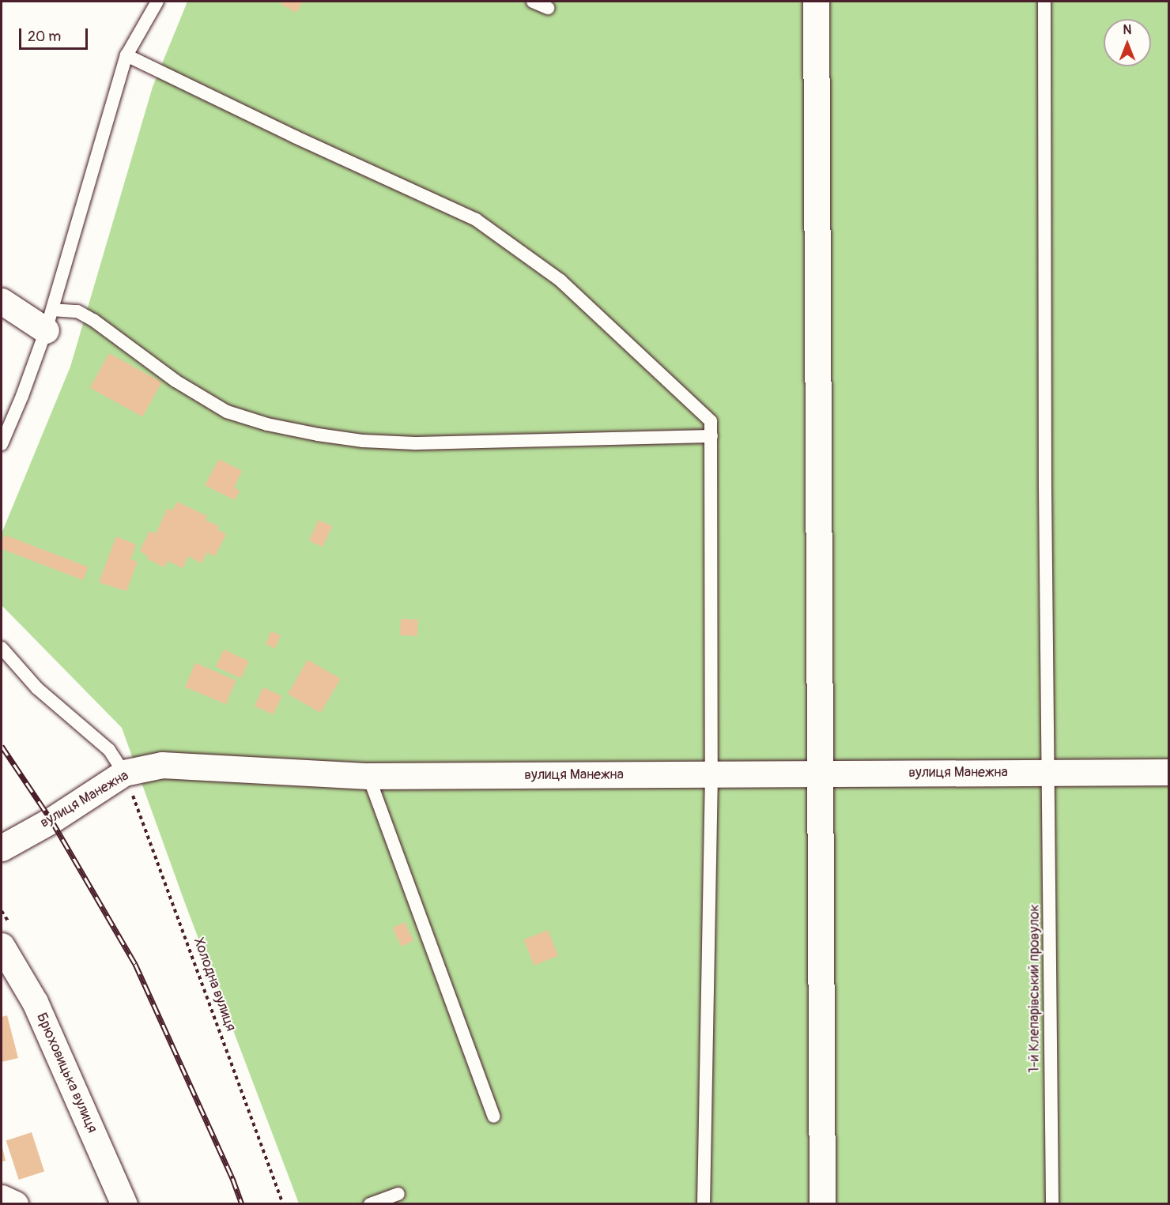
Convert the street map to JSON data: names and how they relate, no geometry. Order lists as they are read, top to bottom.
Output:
{
  "streets": {
    "street": ["вулиця Манежна", "Брюховицька вулиця"],
    "lane": ["1-й Клепарівський провулок"],
    "path": ["Холодна вулиця"]
  },
  "crossings": [
    ["вулиця Манежна", "Холодна вулиця"],
    ["вулиця Манежна", "1-й Клепарівський провулок"]
  ],
  "scale_bar": "20 m",
  "north": "top"
}
